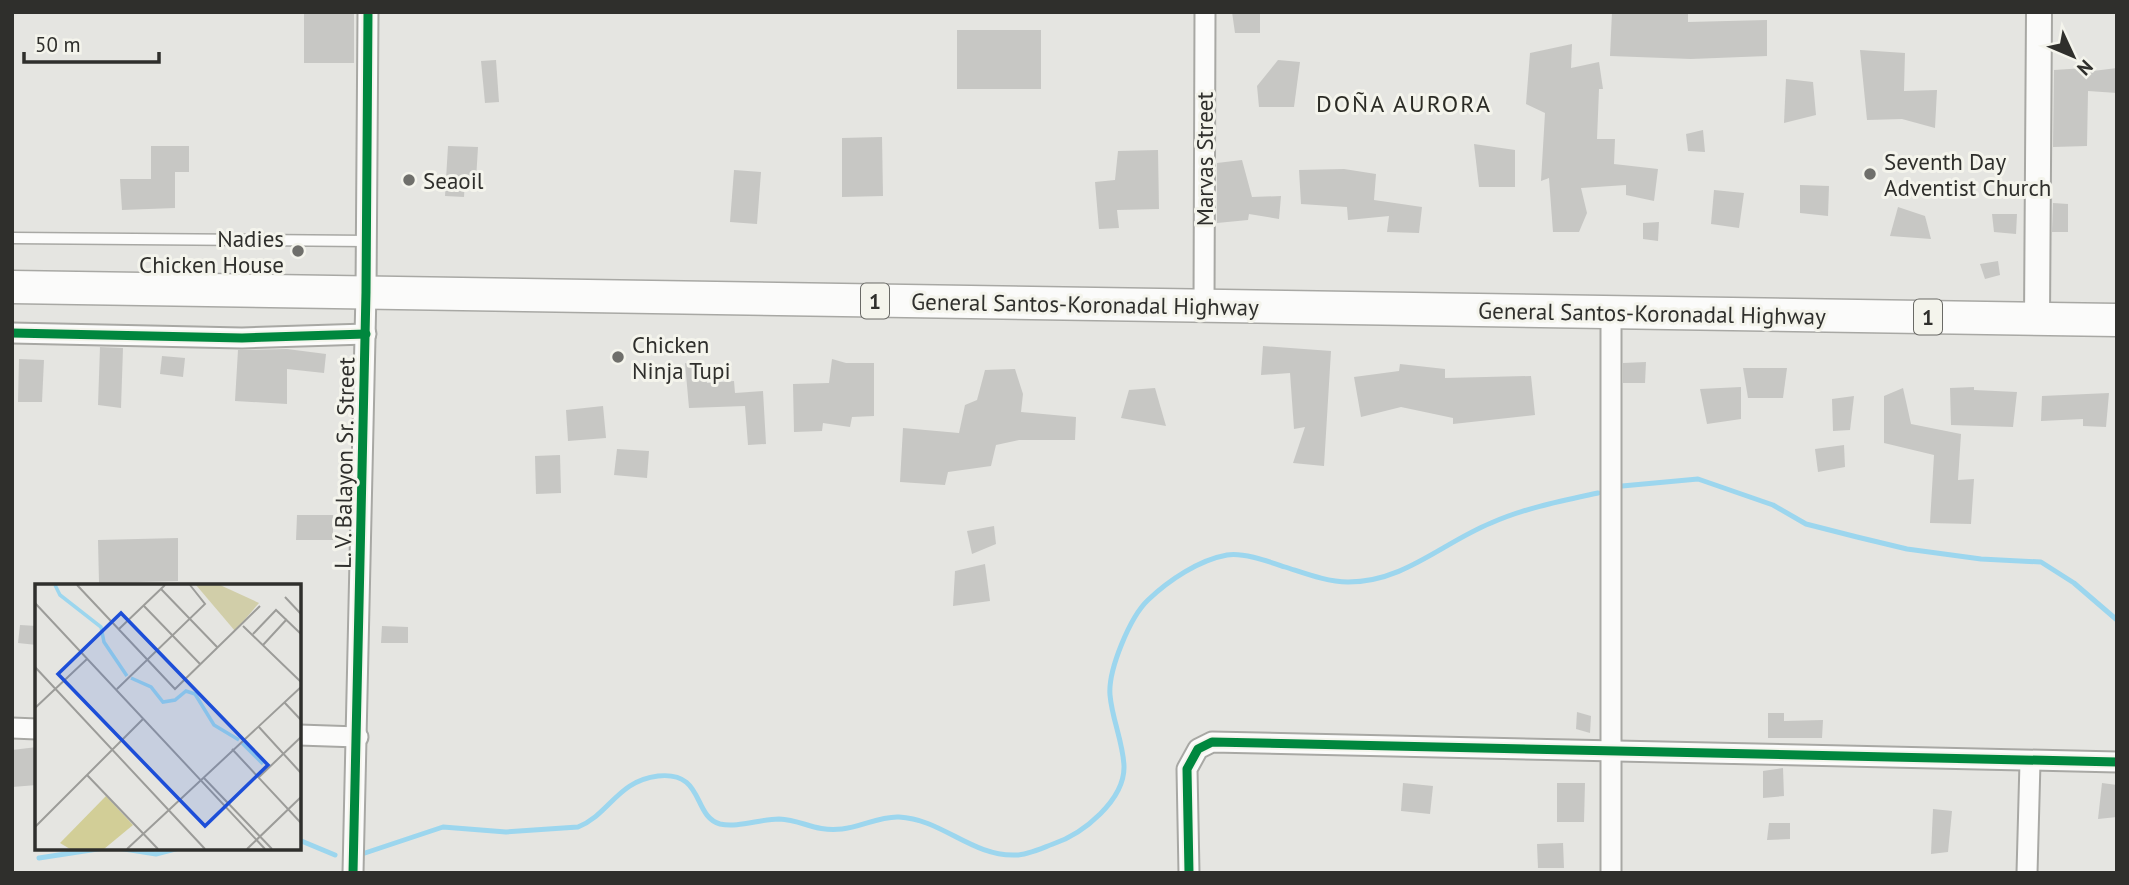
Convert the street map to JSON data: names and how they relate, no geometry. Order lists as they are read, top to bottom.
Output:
{
  "streets": {
    "highway": ["1", "General Santos-Koronadal Highway"],
    "street": ["Marvas Street", "L. V. Balayon Sr. Street"]
  },
  "crossings": [
    ["Marvas Street", "General Santos-Koronadal Highway"],
    ["General Santos-Koronadal Highway", "L. V. Balayon Sr. Street"]
  ],
  "districts": ["DOÑA AURORA"],
  "places": [
    "Seventh Day Adventist Church",
    "Seaoil",
    "Nadies Chicken House",
    "Chicken Ninja Tupi"
  ],
  "scale_bar": "50 m",
  "north": "bottom right"
}
